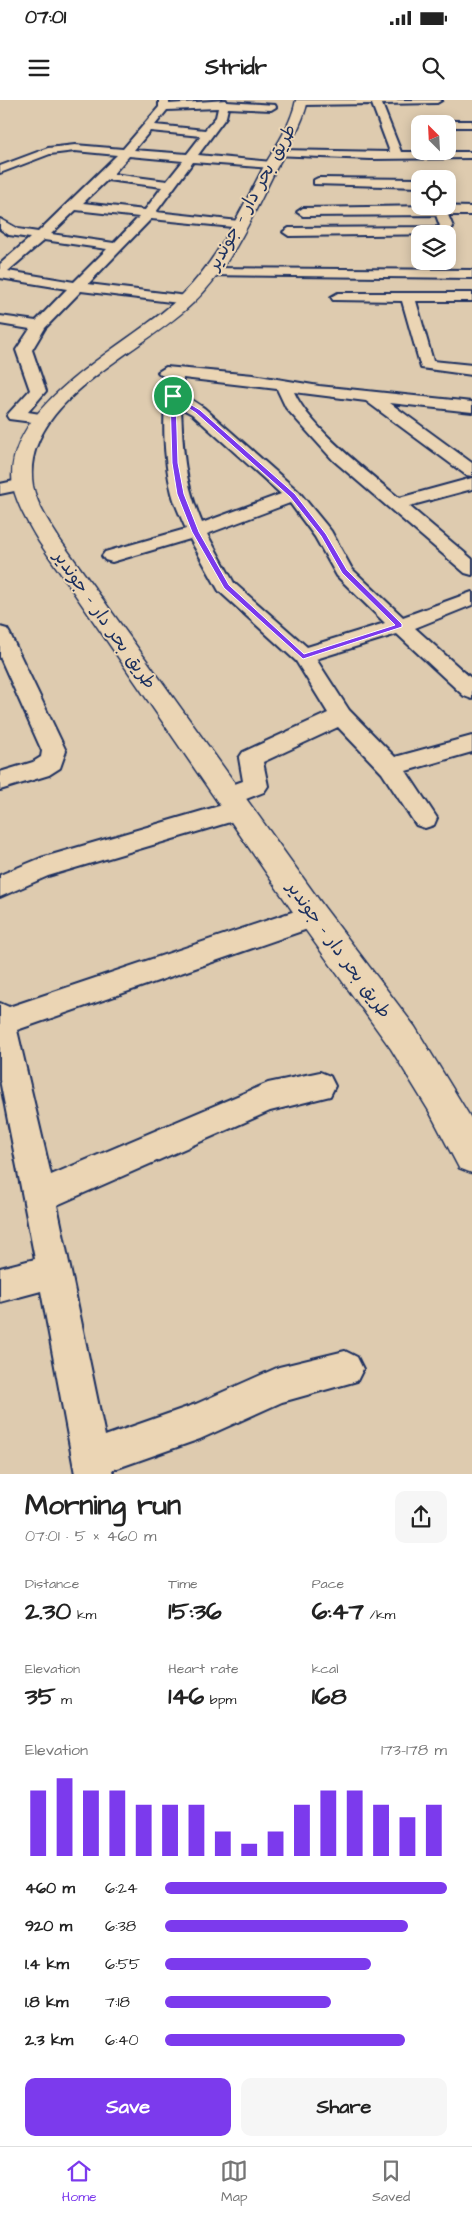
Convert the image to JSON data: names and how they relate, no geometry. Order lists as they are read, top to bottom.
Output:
{
  "streets": {
    "highway": ["طريق بحر دار - جوندير"]
  },
  "north": "top left",
  "page": {
    "status": "07:01",
    "header": "Stridr",
    "heading": ["Morning run", "07:01 · 5 × 460 m"],
    "stats": [
      ["Distance", "2.30 km"],
      ["Time", "15:36"],
      ["Pace", "6:47 /km"],
      ["Elevation", "35 m"],
      ["Heart rate", "146 bpm"],
      ["kcal", "168"]
    ],
    "chart": ["Elevation", "173–178 m"],
    "list": [
      {
        "name": "460 m",
        "note": "6:24"
      },
      {
        "name": "920 m",
        "note": "6:38"
      },
      {
        "name": "1.4 km",
        "note": "6:55"
      },
      {
        "name": "1.8 km",
        "note": "7:18"
      },
      {
        "name": "2.3 km",
        "note": "6:40"
      }
    ],
    "buttons": ["Save", "Share"],
    "tabs": ["Home", "Map", "Saved"]
  }
}
